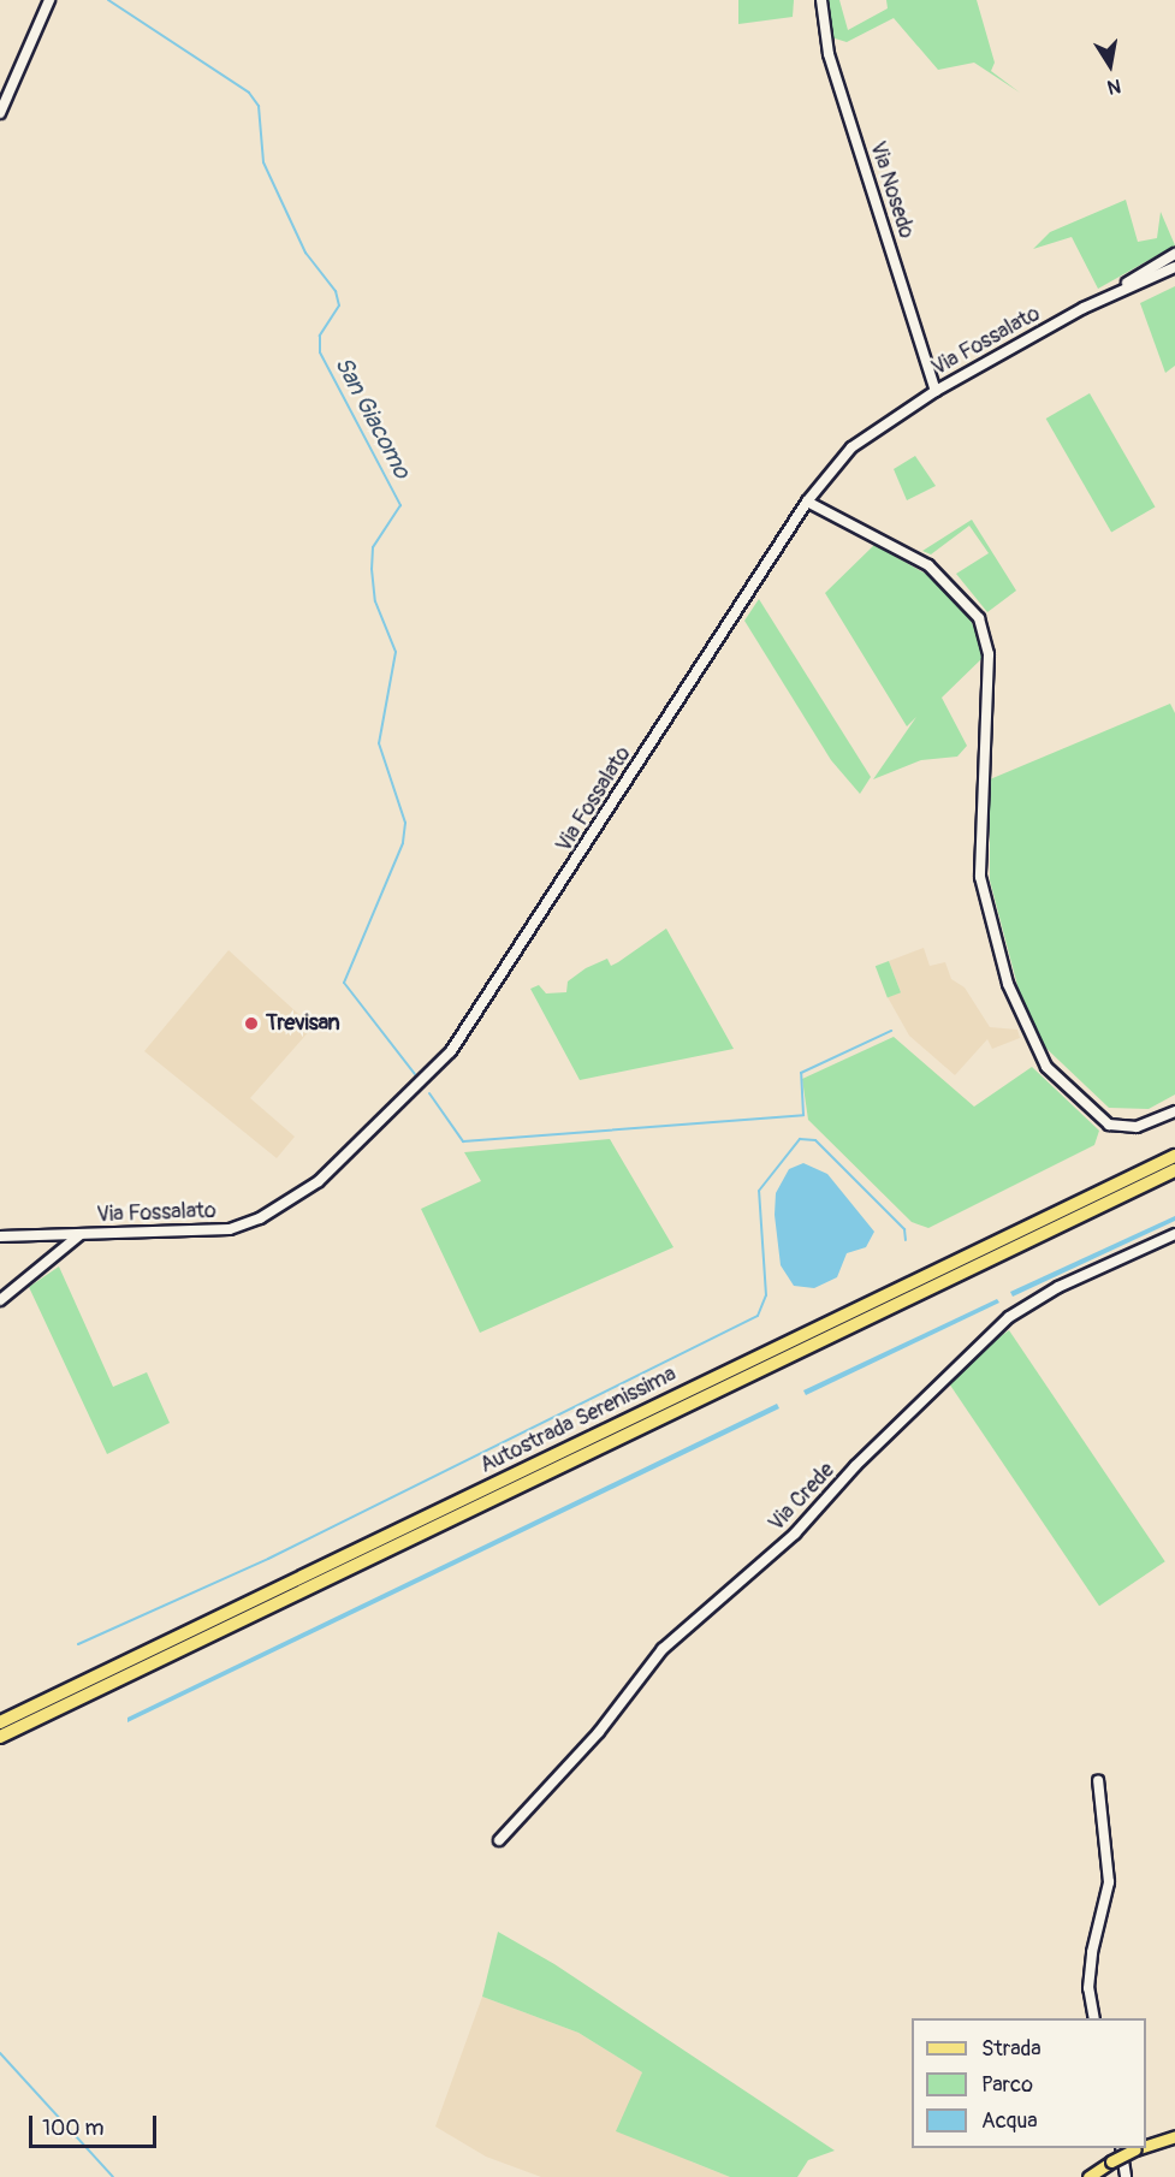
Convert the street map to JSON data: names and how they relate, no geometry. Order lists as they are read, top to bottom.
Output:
{
  "streets": {
    "highway": ["Autostrada Serenissima"],
    "street": ["Via Nosedo", "Via Fossalato", "Via Crede"]
  },
  "crossings": [
    ["Via Nosedo", "Via Fossalato"]
  ],
  "water": ["San Giacomo"],
  "places": ["Trevisan"],
  "legend": ["Strada", "Parco", "Acqua"],
  "scale_bar": "100 m",
  "north": "bottom"
}
